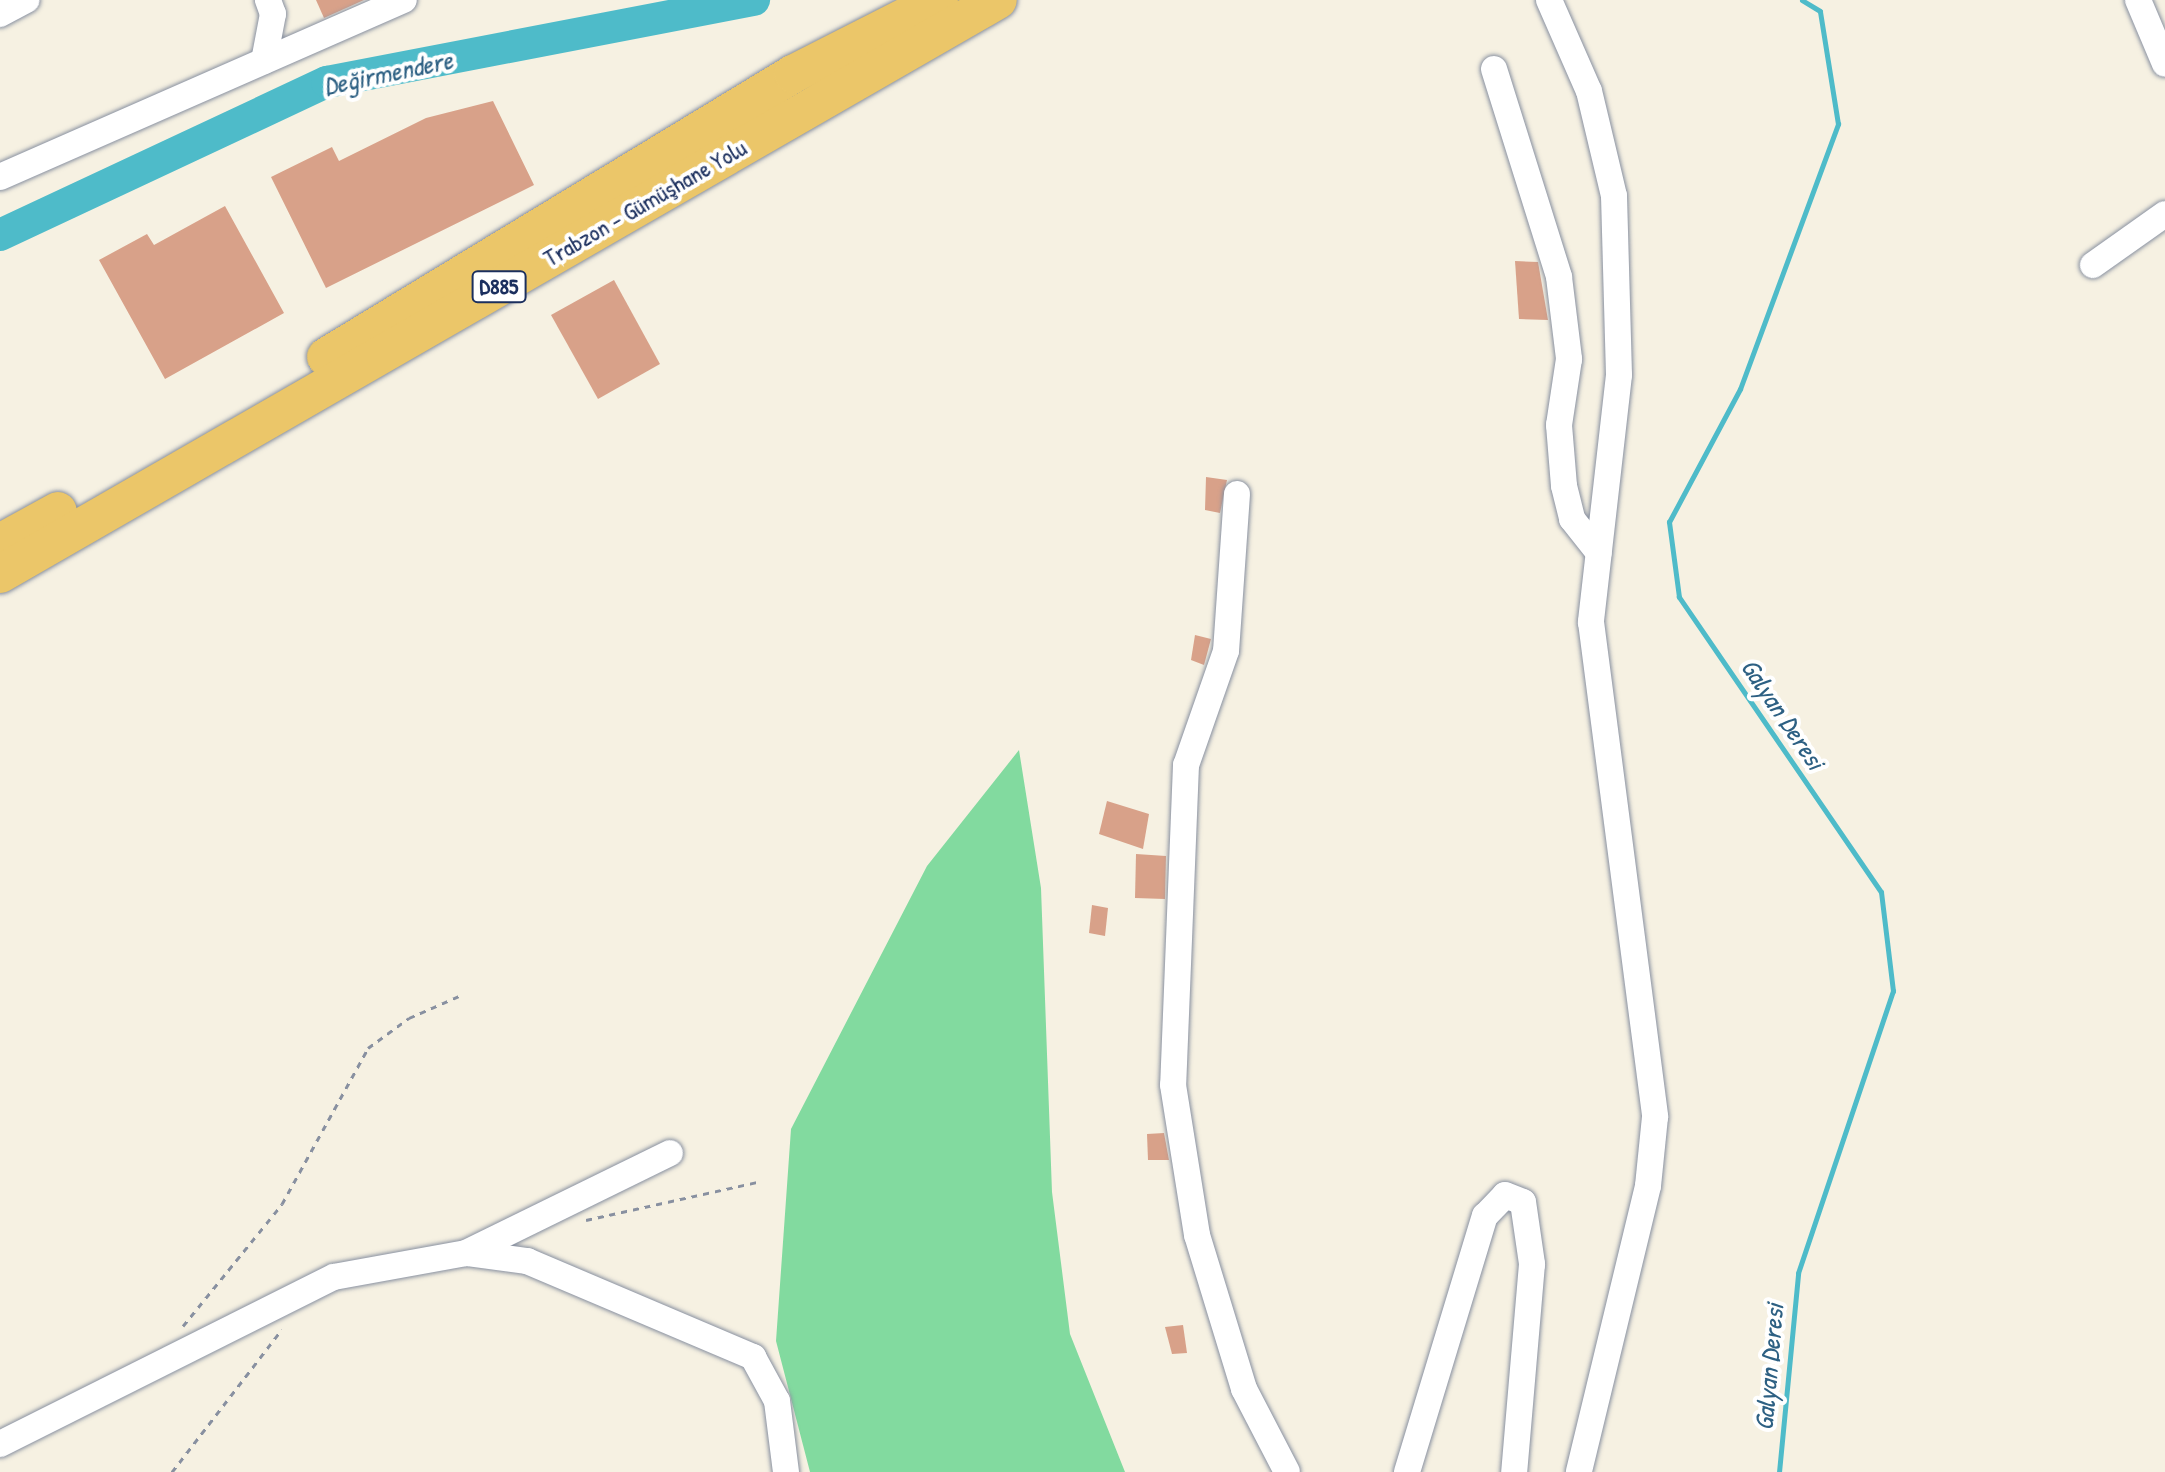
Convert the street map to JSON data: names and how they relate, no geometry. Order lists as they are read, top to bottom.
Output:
{
  "streets": {
    "highway": ["Trabzon - Gümüşhane Yolu", "D885"]
  },
  "water": ["Değirmendere", "Galyan Deresi"]
}
